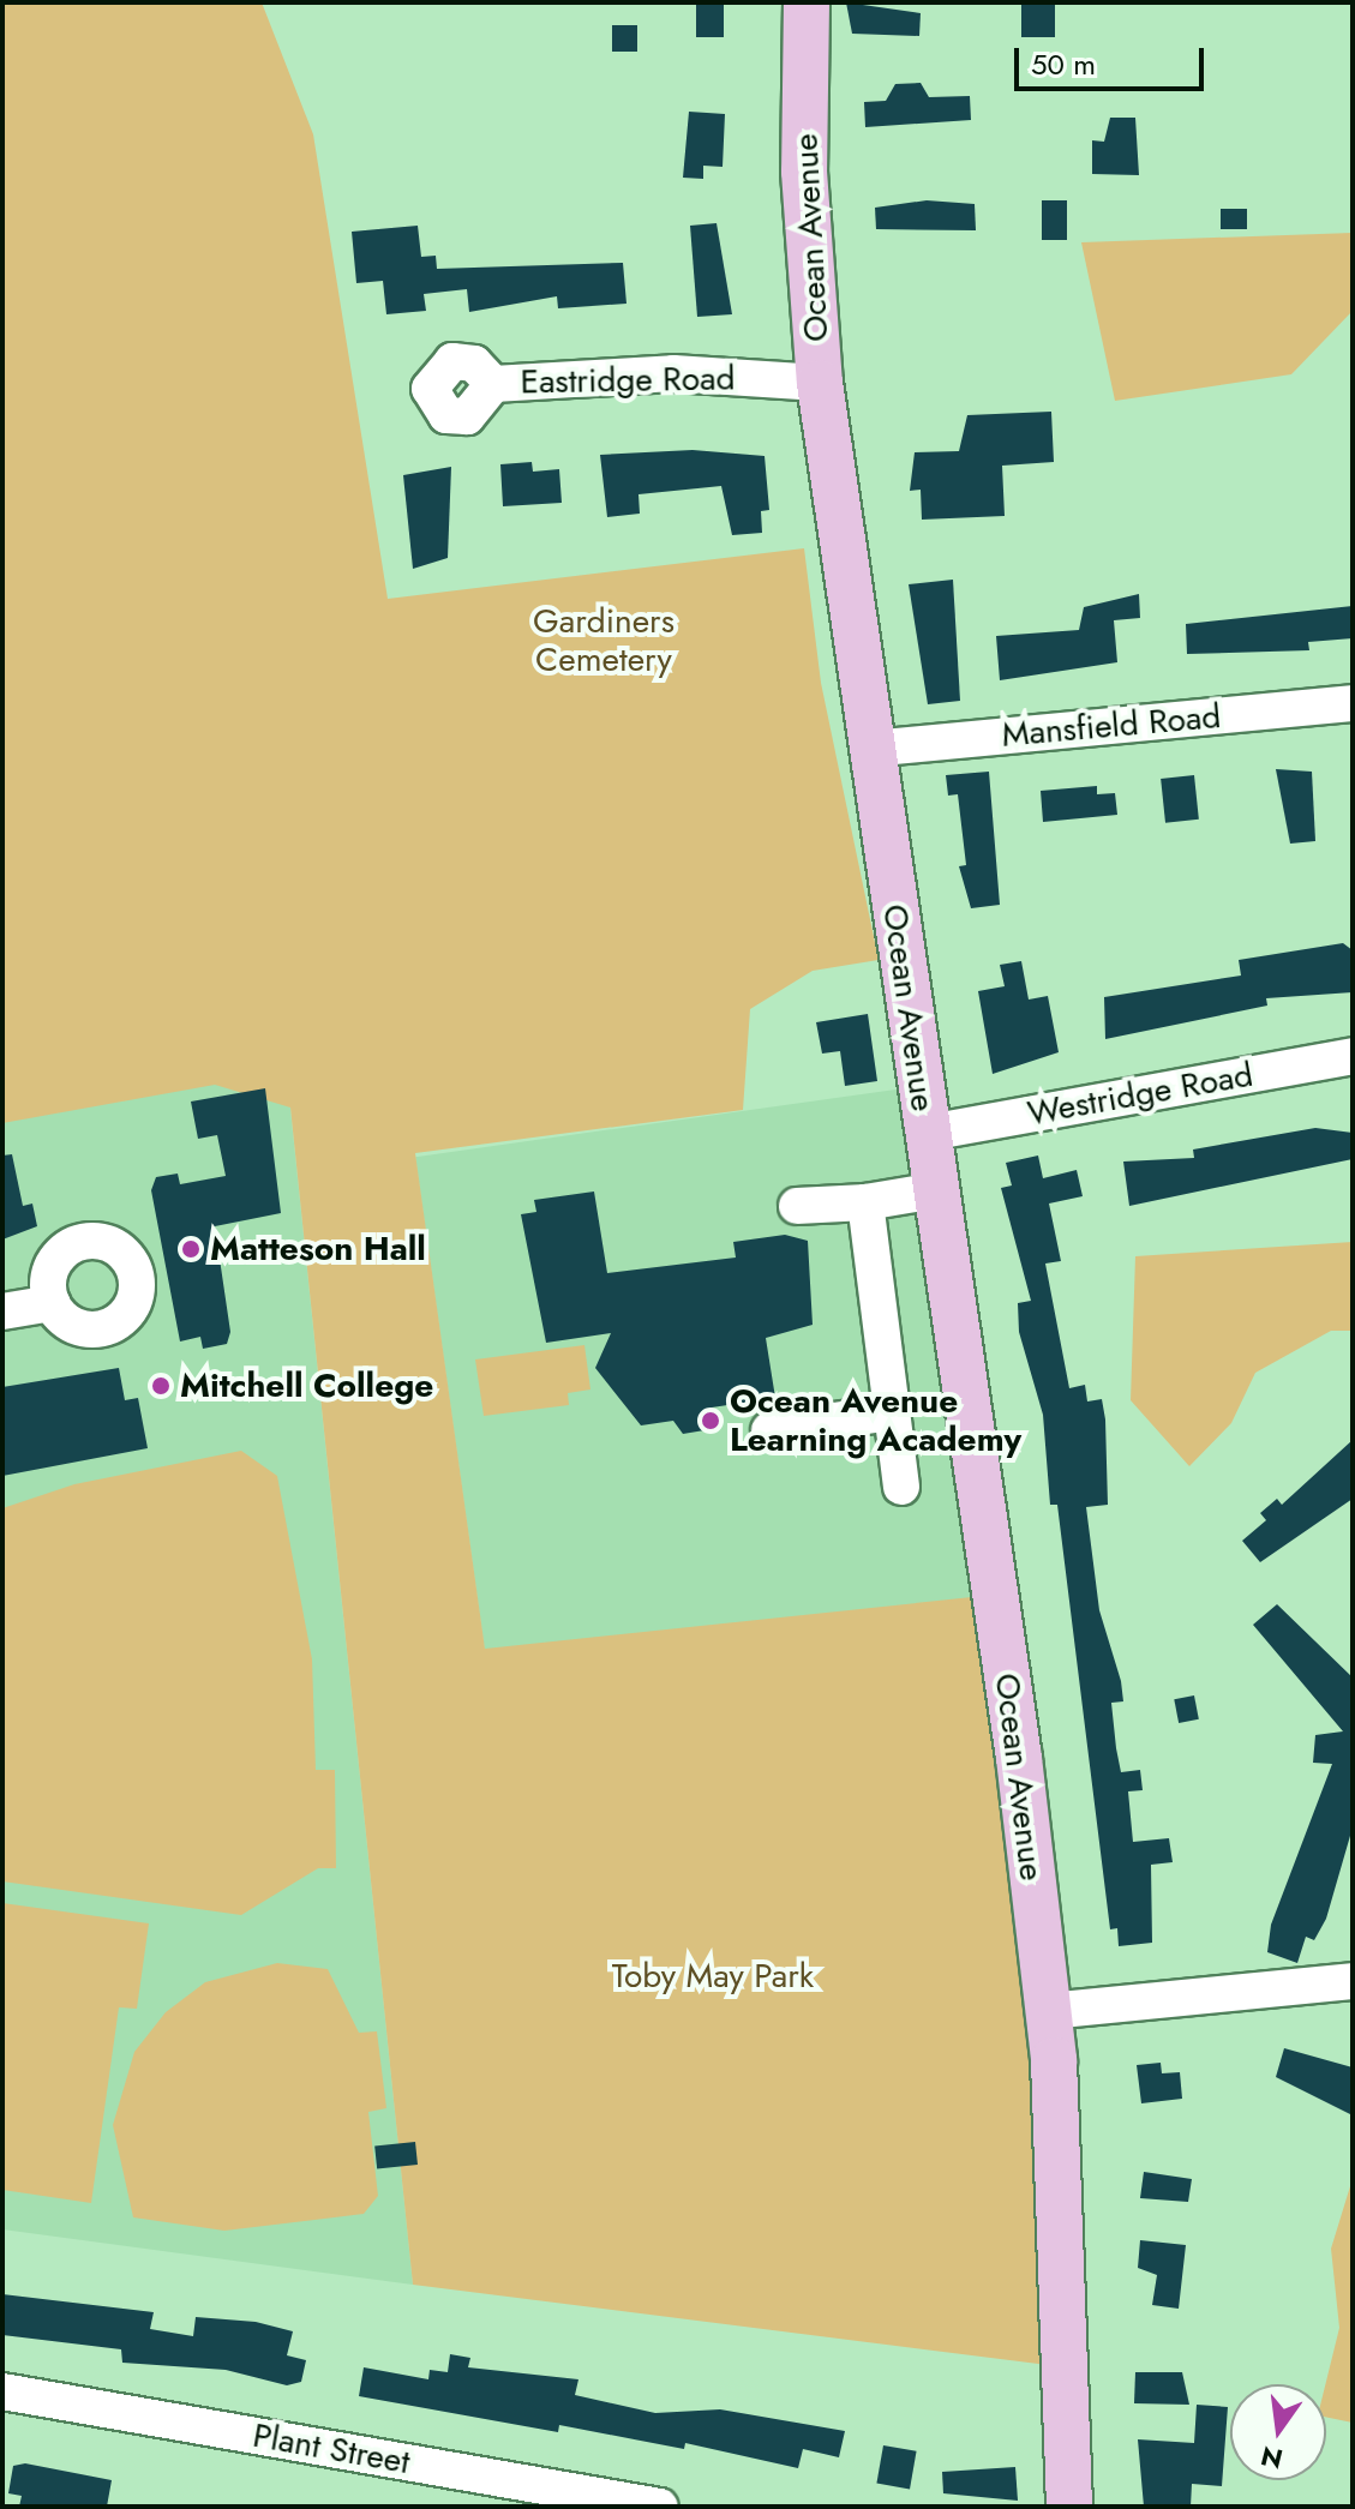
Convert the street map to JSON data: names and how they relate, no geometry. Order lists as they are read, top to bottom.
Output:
{
  "streets": {
    "main road": ["Ocean Avenue"],
    "street": [
      "Eastridge Road",
      "Mansfield Road",
      "Westridge Road",
      "Plant Street"
    ]
  },
  "crossings": [
    ["Ocean Avenue", "Eastridge Road"],
    ["Ocean Avenue", "Mansfield Road"],
    ["Ocean Avenue", "Westridge Road"]
  ],
  "parks": ["Gardiners Cemetery", "Toby May Park"],
  "places": ["Matteson Hall", "Mitchell College", "Ocean Avenue Learning Academy"],
  "scale_bar": "50 m",
  "north": "bottom"
}
